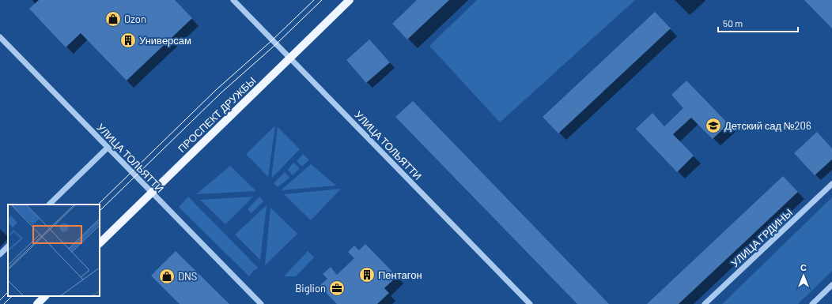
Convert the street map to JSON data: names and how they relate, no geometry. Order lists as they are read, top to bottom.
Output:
{
  "streets": {
    "main road": ["ПРОСПЕКТ ДРУЖБЫ"],
    "street": ["УЛИЦА ТОЛЬЯТТИ", "УЛИЦА ГРДИНЫ"]
  },
  "crossings": [
    ["ПРОСПЕКТ ДРУЖБЫ", "УЛИЦА ТОЛЬЯТТИ"]
  ],
  "places": {
    "shop": ["Ozon", "DNS"],
    "building": ["Универсам", "Пентагон"],
    "school or university": ["Детский сад №206"],
    "office": ["Biglion"]
  },
  "scale_bar": "50 m",
  "north": "top"
}
